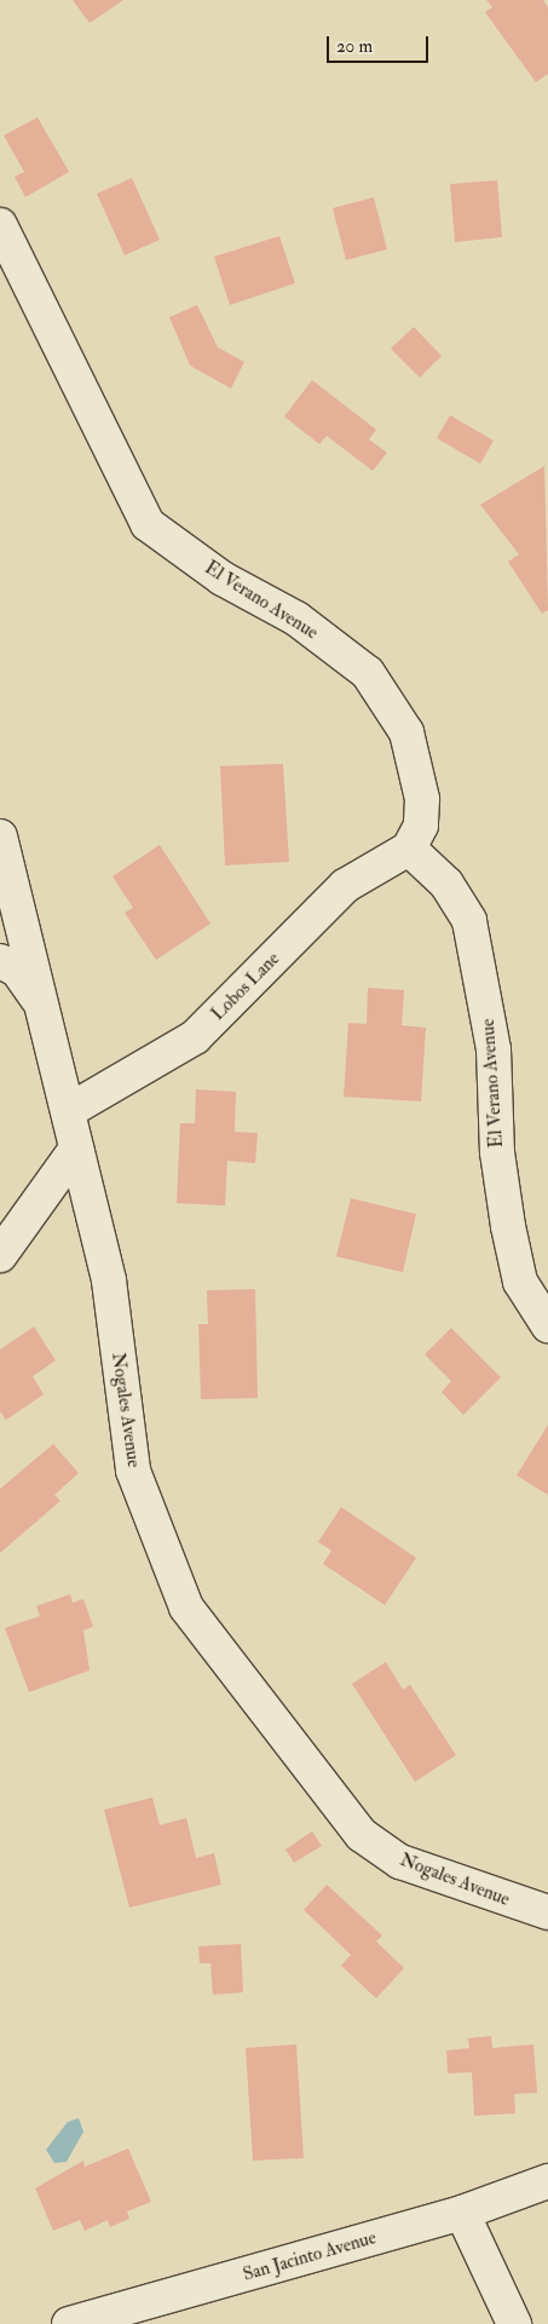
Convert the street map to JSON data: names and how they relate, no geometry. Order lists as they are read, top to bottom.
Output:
{
  "streets": {
    "street": [
      "El Verano Avenue",
      "Lobos Lane",
      "Nogales Avenue",
      "San Jacinto Avenue"
    ]
  },
  "crossings": [
    ["El Verano Avenue", "Lobos Lane"],
    ["Lobos Lane", "Nogales Avenue"]
  ],
  "scale_bar": "20 m"
}
